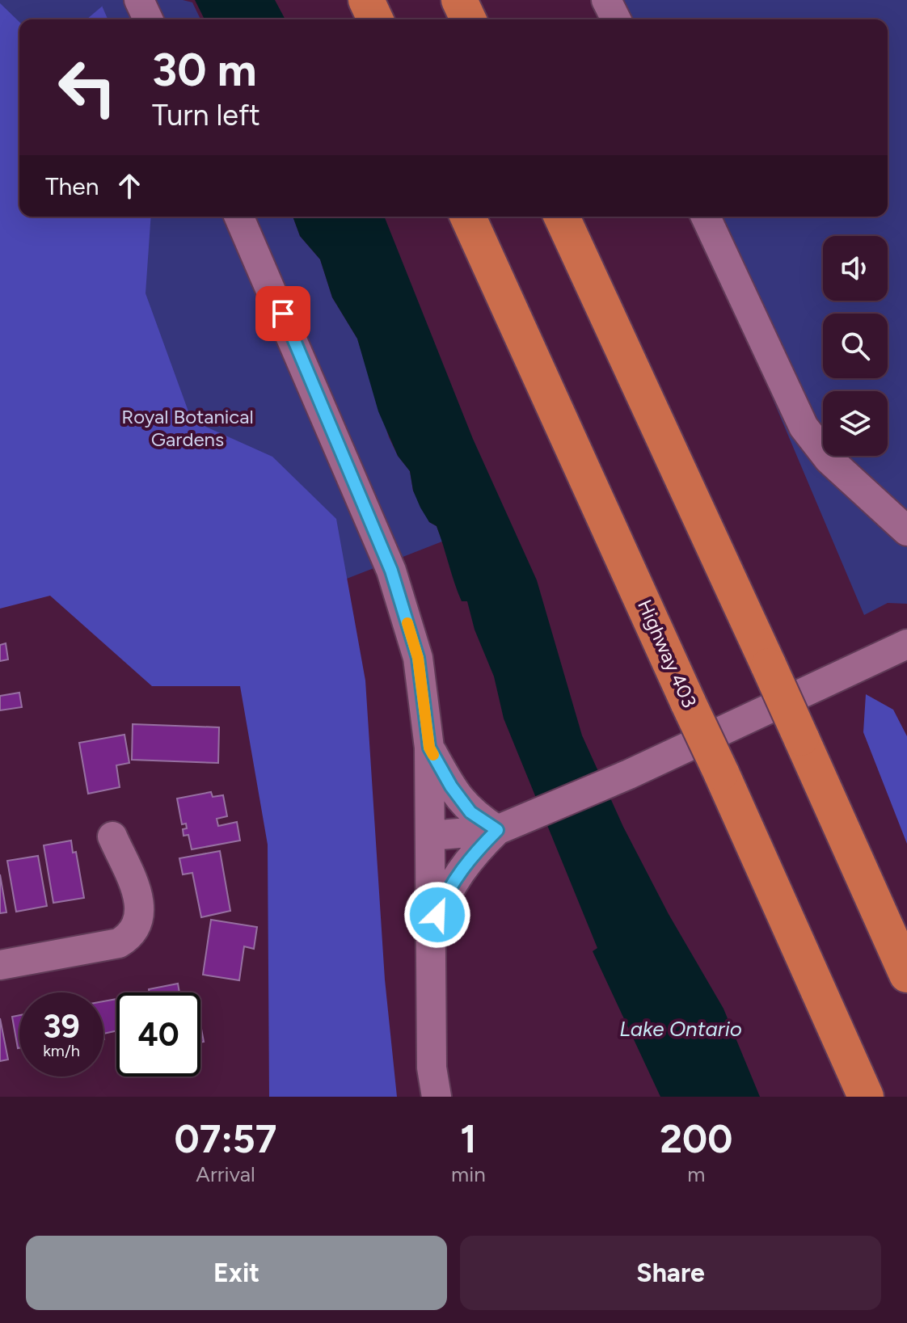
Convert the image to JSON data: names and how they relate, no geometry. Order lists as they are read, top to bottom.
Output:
{
  "streets": {
    "highway": ["Highway 403"]
  },
  "water": ["Lake Ontario"],
  "parks": ["Royal Botanical Gardens"],
  "page": {
    "turn": ["30 m", "Turn left"],
    "then": "Then",
    "speed": "39 km/h",
    "limit": "40",
    "eta": [
      "07:57",
      "Arrival",
      "1",
      "min",
      "200",
      "m"
    ],
    "buttons": ["Exit", "Share"]
  }
}
